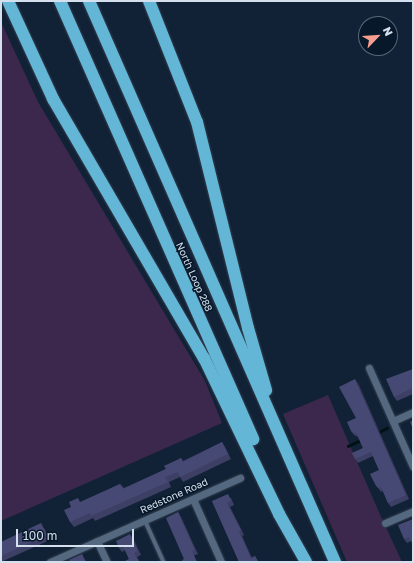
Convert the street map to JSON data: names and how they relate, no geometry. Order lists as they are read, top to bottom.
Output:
{
  "streets": {
    "highway": ["North Loop 288"],
    "street": ["Redstone Road"]
  },
  "scale_bar": "100 m",
  "north": "top right"
}
